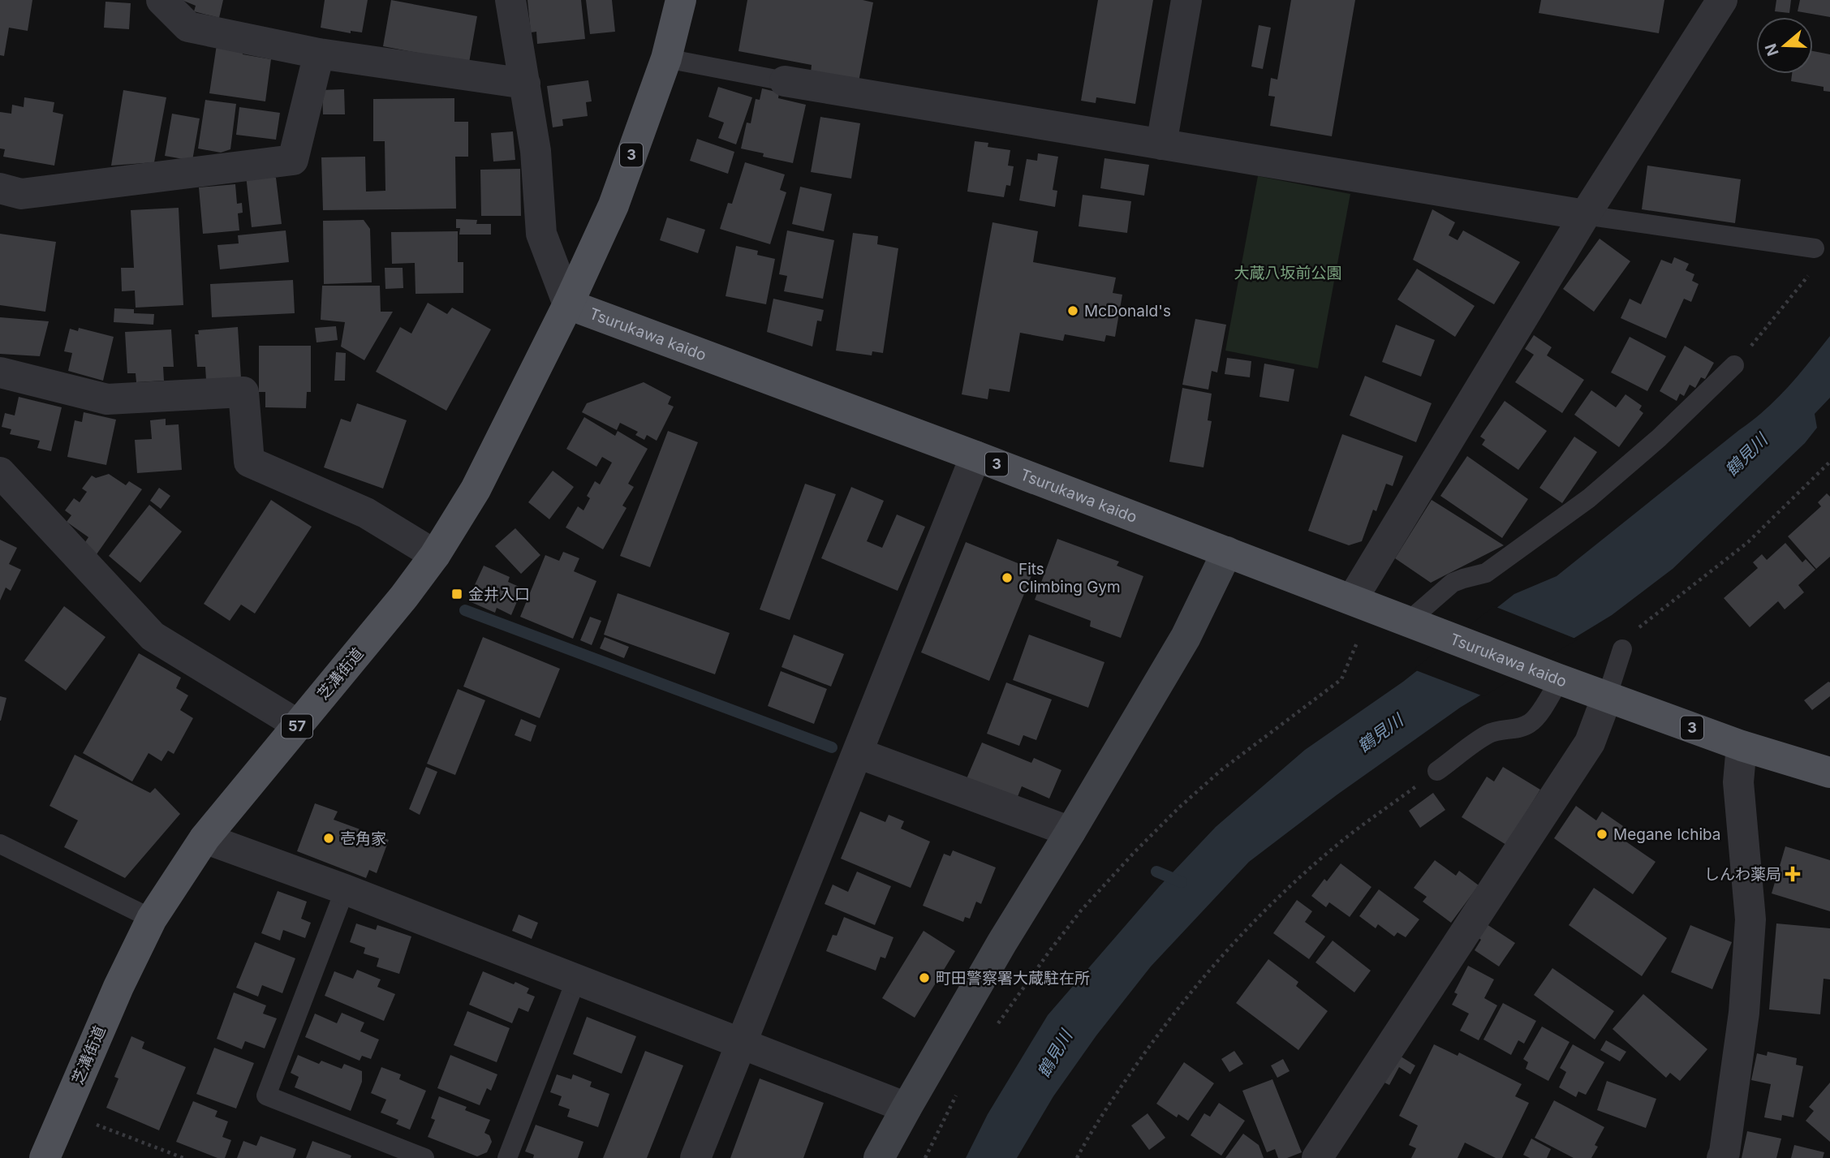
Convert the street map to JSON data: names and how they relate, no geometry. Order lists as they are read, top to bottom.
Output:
{
  "streets": {
    "main road": [
      "3",
      "Tsurukawa kaido",
      "芝溝街道",
      "57"
    ]
  },
  "crossings": [
    ["Tsurukawa kaido", "芝溝街道"]
  ],
  "water": ["鶴見川"],
  "parks": ["大蔵八坂前公園"],
  "places": {
    "other": [
      "McDonald's",
      "Fits Climbing Gym",
      "Megane Ichiba",
      "壱角家",
      "町田警察署大蔵駐在所"
    ],
    "transit": ["金井入口"],
    "health": ["しんわ薬局"]
  },
  "north": "left"
}
